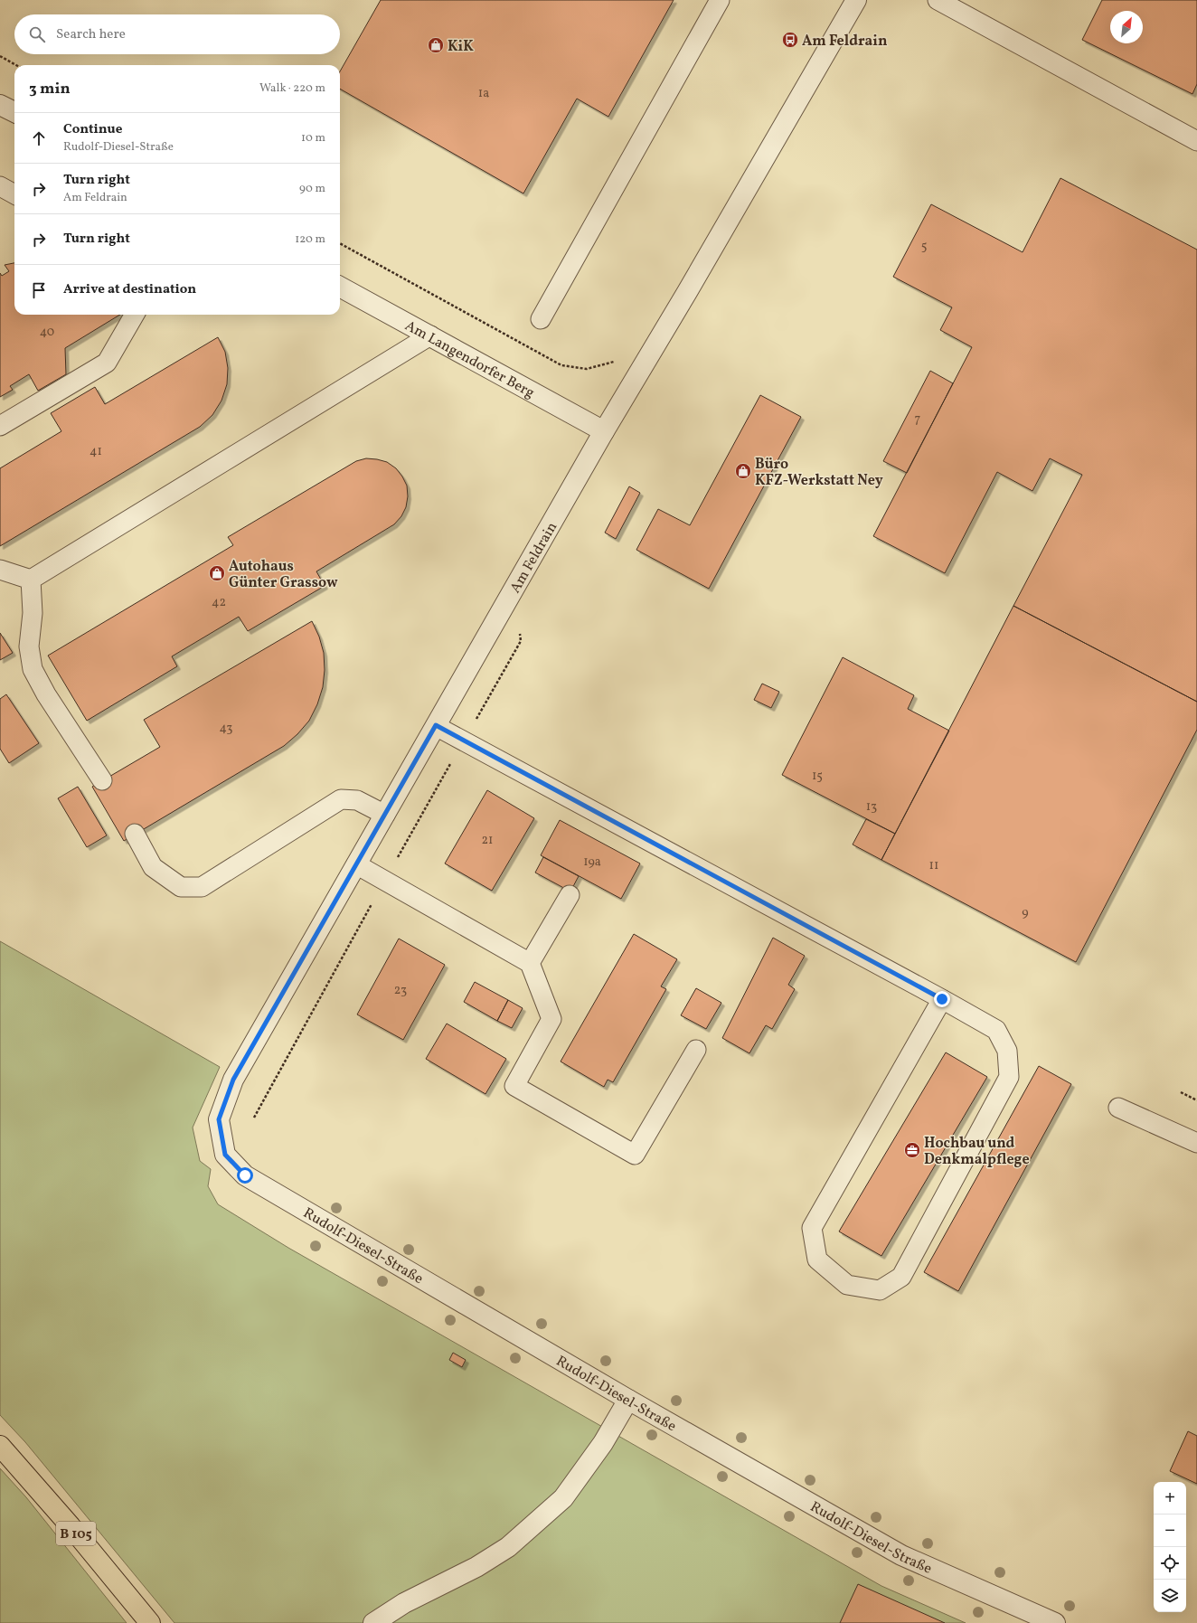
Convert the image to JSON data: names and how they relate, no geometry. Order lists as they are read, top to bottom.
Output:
{
  "streets": {
    "highway": ["B 105"],
    "street": ["Am Langendorfer Berg", "Am Feldrain", "Rudolf-Diesel-Straße"]
  },
  "crossings": [
    ["Am Langendorfer Berg", "Am Feldrain"],
    ["Am Feldrain", "Rudolf-Diesel-Straße"]
  ],
  "places": {
    "bus stop": ["Am Feldrain"],
    "shop": ["KiK", "Büro KFZ-Werkstatt Ney", "Autohaus Günter Grassow"],
    "office": ["Hochbau und Denkmalpflege"]
  },
  "house_numbers": [
    "1a",
    "5",
    "40",
    "7",
    "41",
    "42",
    "43",
    "15",
    "13",
    "21",
    "19a",
    "11",
    "9",
    "23"
  ],
  "north": "top right",
  "page": {
    "search": "Search here",
    "heading": ["3 min", "Walk · 220 m"],
    "list": [
      ["Continue", "Rudolf-Diesel-Straße", "10 m"],
      ["Turn right", "Am Feldrain", "90 m"],
      ["Turn right", "120 m"],
      "Arrive at destination"
    ],
    "map_buttons": ["+", "−"]
  }
}
